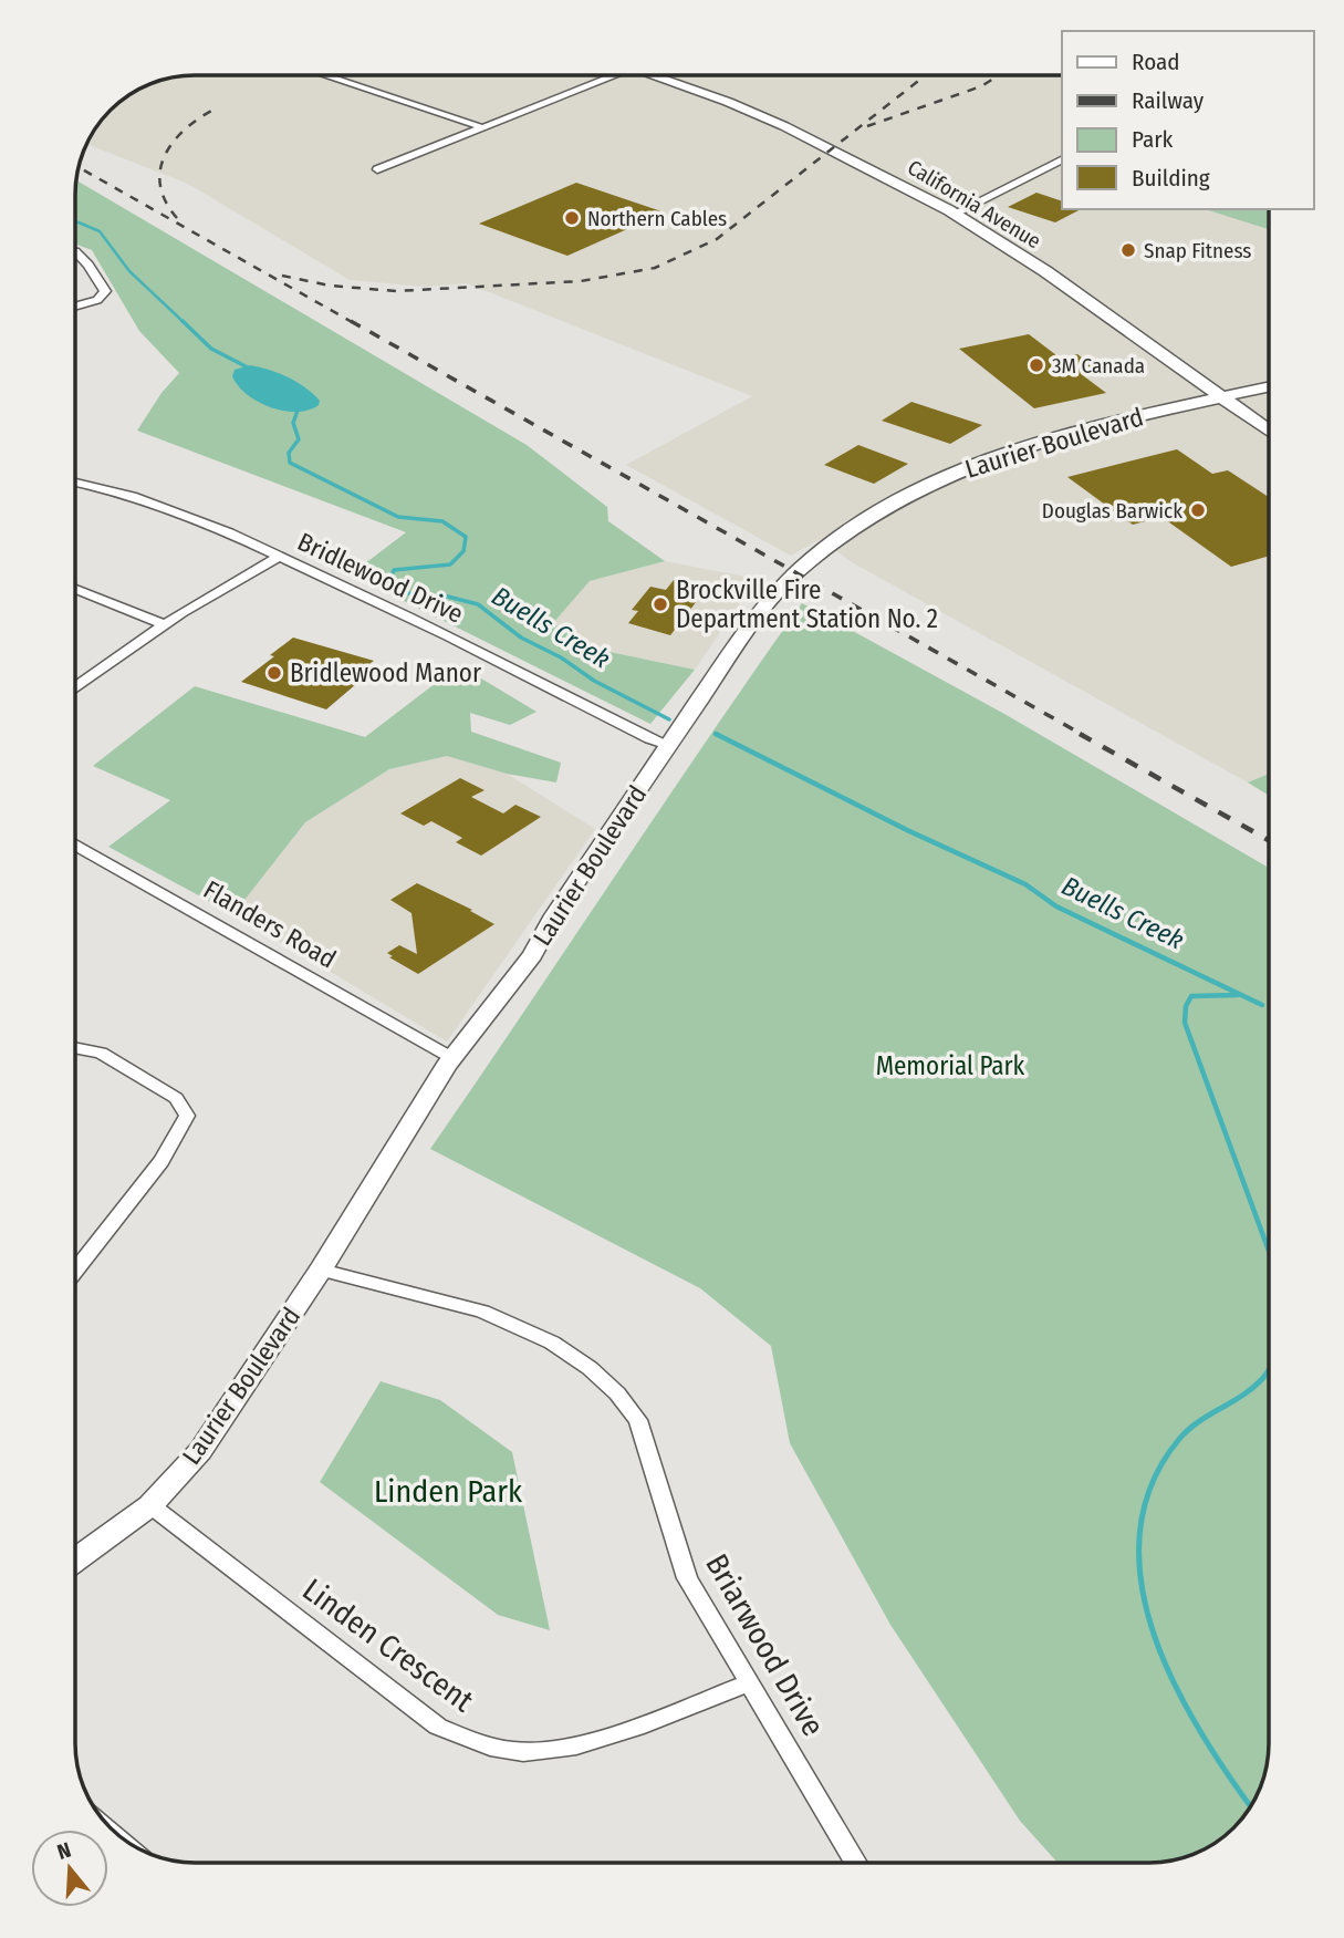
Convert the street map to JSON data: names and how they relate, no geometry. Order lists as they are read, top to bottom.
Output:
{
  "streets": {
    "street": [
      "California Avenue",
      "Laurier Boulevard",
      "Bridlewood Drive",
      "Flanders Road",
      "Linden Crescent",
      "Briarwood Drive"
    ]
  },
  "crossings": [
    ["California Avenue", "Laurier Boulevard"],
    ["Laurier Boulevard", "Bridlewood Drive"],
    ["Laurier Boulevard", "Flanders Road"],
    ["Laurier Boulevard", "Linden Crescent"],
    ["Laurier Boulevard", "Briarwood Drive"],
    ["Linden Crescent", "Briarwood Drive"]
  ],
  "water": ["Buells Creek"],
  "parks": ["Memorial Park", "Linden Park"],
  "places": [
    "Northern Cables",
    "Snap Fitness",
    "3M Canada",
    "Douglas Barwick",
    "Brockville Fire Department Station No. 2",
    "Bridlewood Manor"
  ],
  "legend": [
    "Road",
    "Railway",
    "Park",
    "Building"
  ],
  "north": "top"
}
